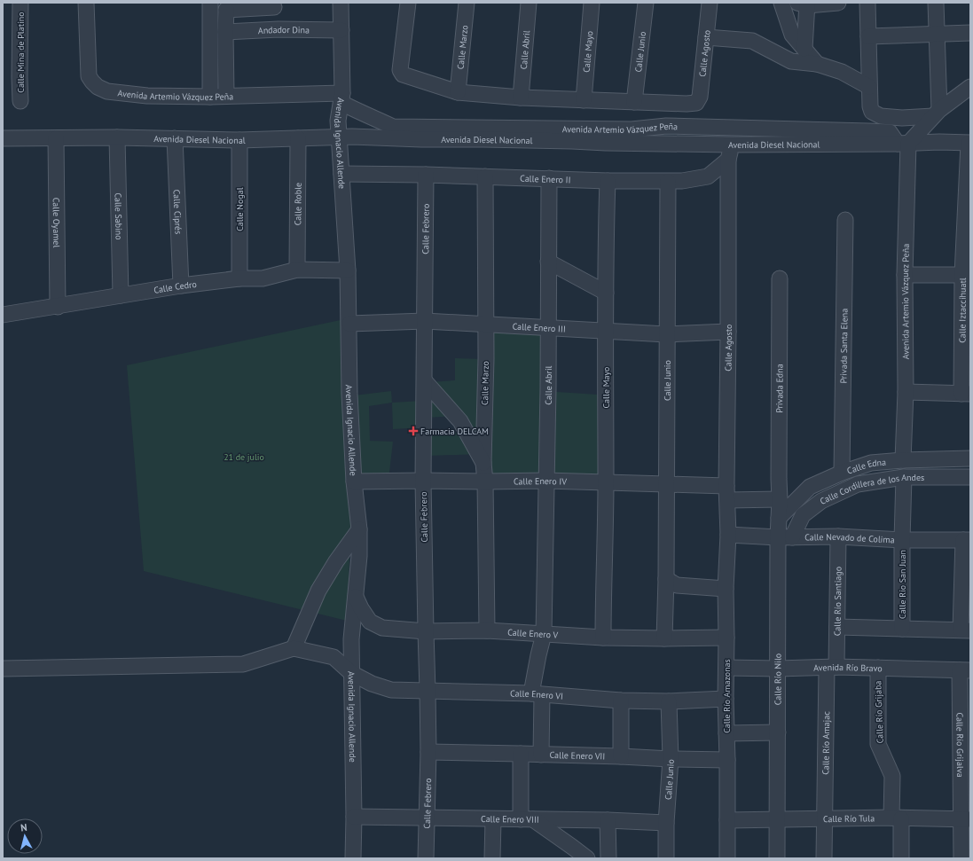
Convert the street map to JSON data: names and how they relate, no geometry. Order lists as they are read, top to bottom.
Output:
{
  "streets": {
    "street": [
      "Andador Dina",
      "Calle Marzo",
      "Calle Abril",
      "Calle Mayo",
      "Calle Mina de Platino",
      "Calle Junio",
      "Calle Agosto",
      "Avenida Artemio Vázquez Peña",
      "Avenida Diesel Nacional",
      "Avenida Ignacio Allende",
      "Calle Enero II",
      "Calle Roble",
      "Calle Nogal",
      "Calle Ciprés",
      "Calle Sabino",
      "Calle Oyamel",
      "Calle Febrero",
      "Calle Cedro",
      "Calle Iztaccíhuatl",
      "Calle Enero III",
      "Privada Santa Elena",
      "Privada Edna",
      "Calle Edna",
      "Calle Enero IV",
      "Calle Cordillera de los Andes",
      "Calle Nevado de Colima",
      "Calle Río San Juan",
      "Calle Río Santiago",
      "Calle Enero V",
      "Avenida Río Bravo",
      "Calle Río Nilo",
      "Calle Enero VI",
      "Calle Río Amazonas",
      "Calle Río Grijaba",
      "Calle Río Amajac",
      "Calle Río Grijalva",
      "Calle Enero VII",
      "Calle Río Tula",
      "Calle Enero VIII"
    ]
  },
  "crossings": [
    ["Andador Dina", "Avenida Ignacio Allende"],
    ["Calle Marzo", "Calle Enero II"],
    ["Calle Marzo", "Calle Enero III"],
    ["Calle Marzo", "Calle Enero IV"],
    ["Calle Marzo", "Calle Enero V"],
    ["Calle Abril", "Calle Enero II"],
    ["Calle Abril", "Calle Enero III"],
    ["Calle Abril", "Calle Enero IV"],
    ["Calle Abril", "Calle Enero V"],
    ["Calle Abril", "Calle Enero VI"],
    ["Calle Abril", "Calle Enero VII"],
    ["Calle Mayo", "Calle Enero II"],
    ["Calle Mayo", "Calle Enero III"],
    ["Calle Mayo", "Calle Enero IV"],
    ["Calle Mayo", "Calle Enero V"],
    ["Calle Junio", "Calle Agosto"],
    ["Calle Junio", "Calle Enero II"],
    ["Calle Junio", "Calle Enero III"],
    ["Calle Junio", "Calle Enero IV"],
    ["Calle Junio", "Calle Enero V"],
    ["Calle Junio", "Calle Enero VI"],
    ["Calle Junio", "Calle Enero VII"],
    ["Calle Junio", "Calle Enero VIII"],
    ["Calle Agosto", "Calle Enero II"],
    ["Calle Agosto", "Calle Enero III"],
    ["Calle Agosto", "Calle Enero IV"],
    ["Calle Agosto", "Calle Nevado de Colima"],
    ["Calle Agosto", "Calle Río Amazonas"],
    ["Avenida Artemio Vázquez Peña", "Avenida Diesel Nacional"],
    ["Avenida Artemio Vázquez Peña", "Avenida Ignacio Allende"],
    ["Avenida Artemio Vázquez Peña", "Calle Edna"],
    ["Avenida Diesel Nacional", "Avenida Ignacio Allende"],
    ["Avenida Diesel Nacional", "Calle Roble"],
    ["Avenida Diesel Nacional", "Calle Nogal"],
    ["Avenida Diesel Nacional", "Calle Ciprés"],
    ["Avenida Diesel Nacional", "Calle Sabino"],
    ["Avenida Diesel Nacional", "Calle Oyamel"],
    ["Avenida Diesel Nacional", "Calle Iztaccíhuatl"],
    ["Avenida Ignacio Allende", "Calle Enero II"],
    ["Avenida Ignacio Allende", "Calle Cedro"],
    ["Avenida Ignacio Allende", "Calle Enero III"],
    ["Avenida Ignacio Allende", "Calle Enero IV"],
    ["Avenida Ignacio Allende", "Calle Enero V"],
    ["Avenida Ignacio Allende", "Calle Enero VI"],
    ["Avenida Ignacio Allende", "Calle Enero VIII"],
    ["Calle Enero II", "Calle Febrero"],
    ["Calle Roble", "Calle Cedro"],
    ["Calle Nogal", "Calle Cedro"],
    ["Calle Ciprés", "Calle Cedro"],
    ["Calle Sabino", "Calle Cedro"],
    ["Calle Oyamel", "Calle Cedro"],
    ["Calle Febrero", "Calle Enero III"],
    ["Calle Febrero", "Calle Enero IV"],
    ["Calle Febrero", "Calle Enero V"],
    ["Calle Febrero", "Calle Enero VI"],
    ["Calle Febrero", "Calle Enero VII"],
    ["Calle Febrero", "Calle Enero VIII"],
    ["Privada Santa Elena", "Calle Edna"],
    ["Privada Edna", "Calle Enero IV"],
    ["Privada Edna", "Calle Río Nilo"],
    ["Calle Edna", "Calle Río Nilo"],
    ["Calle Enero IV", "Calle Río Nilo"],
    ["Calle Cordillera de los Andes", "Calle Nevado de Colima"],
    ["Calle Cordillera de los Andes", "Calle Río San Juan"],
    ["Calle Cordillera de los Andes", "Calle Río Nilo"],
    ["Calle Nevado de Colima", "Calle Río San Juan"],
    ["Calle Nevado de Colima", "Calle Río Santiago"],
    ["Calle Nevado de Colima", "Calle Río Nilo"],
    ["Calle Nevado de Colima", "Calle Río Amazonas"],
    ["Calle Río Santiago", "Avenida Río Bravo"],
    ["Calle Río Santiago", "Calle Río Amajac"],
    ["Calle Enero V", "Calle Río Amazonas"],
    ["Avenida Río Bravo", "Calle Río Nilo"],
    ["Avenida Río Bravo", "Calle Río Amazonas"],
    ["Avenida Río Bravo", "Calle Río Grijaba"],
    ["Avenida Río Bravo", "Calle Río Amajac"],
    ["Avenida Río Bravo", "Calle Río Grijalva"],
    ["Calle Río Nilo", "Calle Río Tula"],
    ["Calle Enero VI", "Calle Río Amazonas"],
    ["Calle Río Amazonas", "Calle Enero VII"],
    ["Calle Río Amazonas", "Calle Río Tula"],
    ["Calle Río Grijaba", "Calle Río Tula"],
    ["Calle Río Amajac", "Calle Río Tula"],
    ["Calle Río Grijalva", "Calle Río Tula"]
  ],
  "parks": ["21 de julio"],
  "places": {
    "health": ["Farmacia DELCAM"]
  },
  "north": "top"
}
